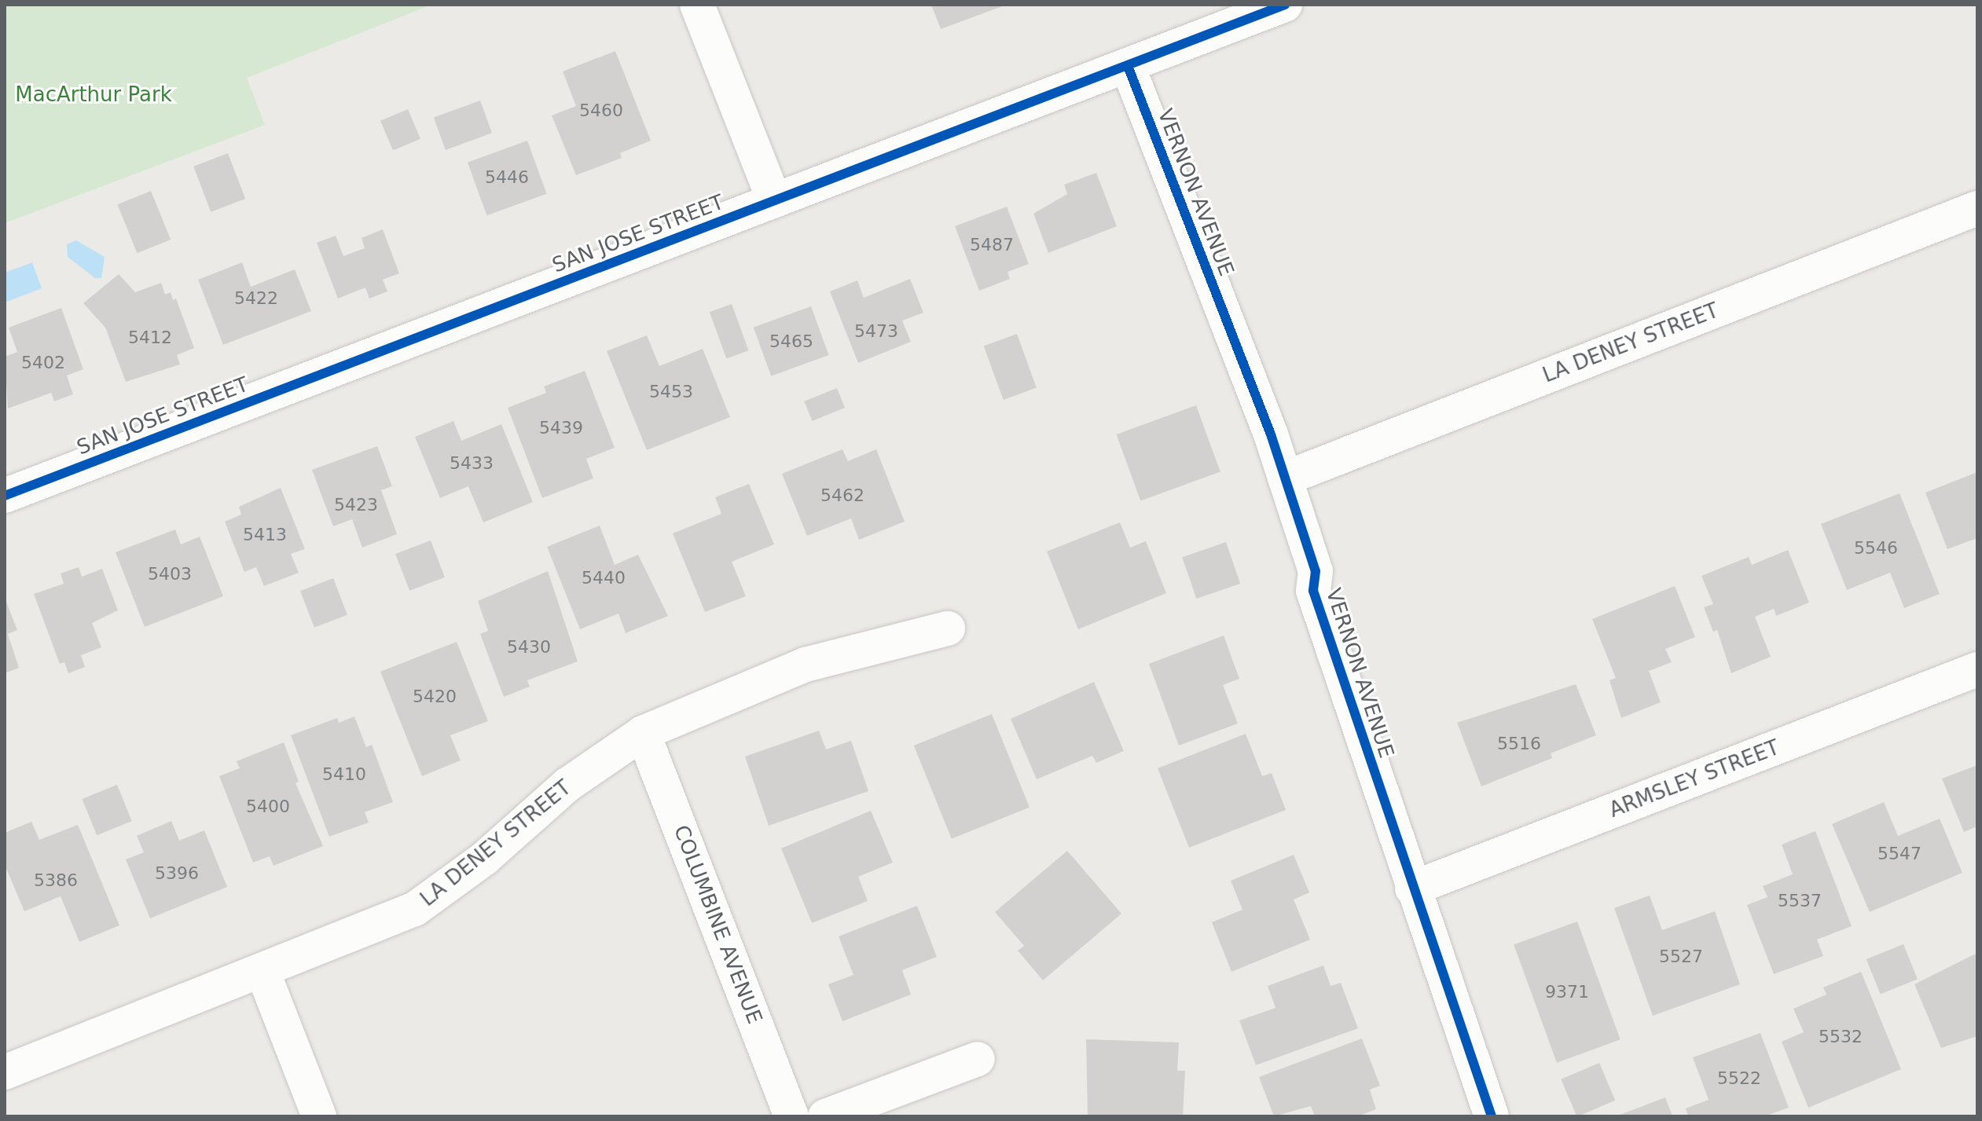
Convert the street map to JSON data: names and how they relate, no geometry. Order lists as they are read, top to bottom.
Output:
{
  "streets": {
    "street": [
      "VERNON AVENUE",
      "SAN JOSE STREET",
      "LA DENEY STREET",
      "ARMSLEY STREET",
      "COLUMBINE AVENUE"
    ]
  },
  "crossings": [
    ["VERNON AVENUE", "SAN JOSE STREET"],
    ["VERNON AVENUE", "LA DENEY STREET"],
    ["VERNON AVENUE", "ARMSLEY STREET"],
    ["LA DENEY STREET", "COLUMBINE AVENUE"]
  ],
  "parks": ["MacArthur Park"],
  "house_numbers": [
    "5460",
    "5446",
    "5487",
    "5422",
    "5473",
    "5412",
    "5465",
    "5402",
    "5453",
    "5439",
    "5433",
    "5462",
    "5423",
    "5413",
    "5546",
    "5403",
    "5440",
    "5430",
    "5420",
    "5516",
    "5410",
    "5400",
    "5547",
    "5396",
    "5386",
    "5537",
    "5527",
    "9371",
    "5532",
    "5522"
  ]
}
